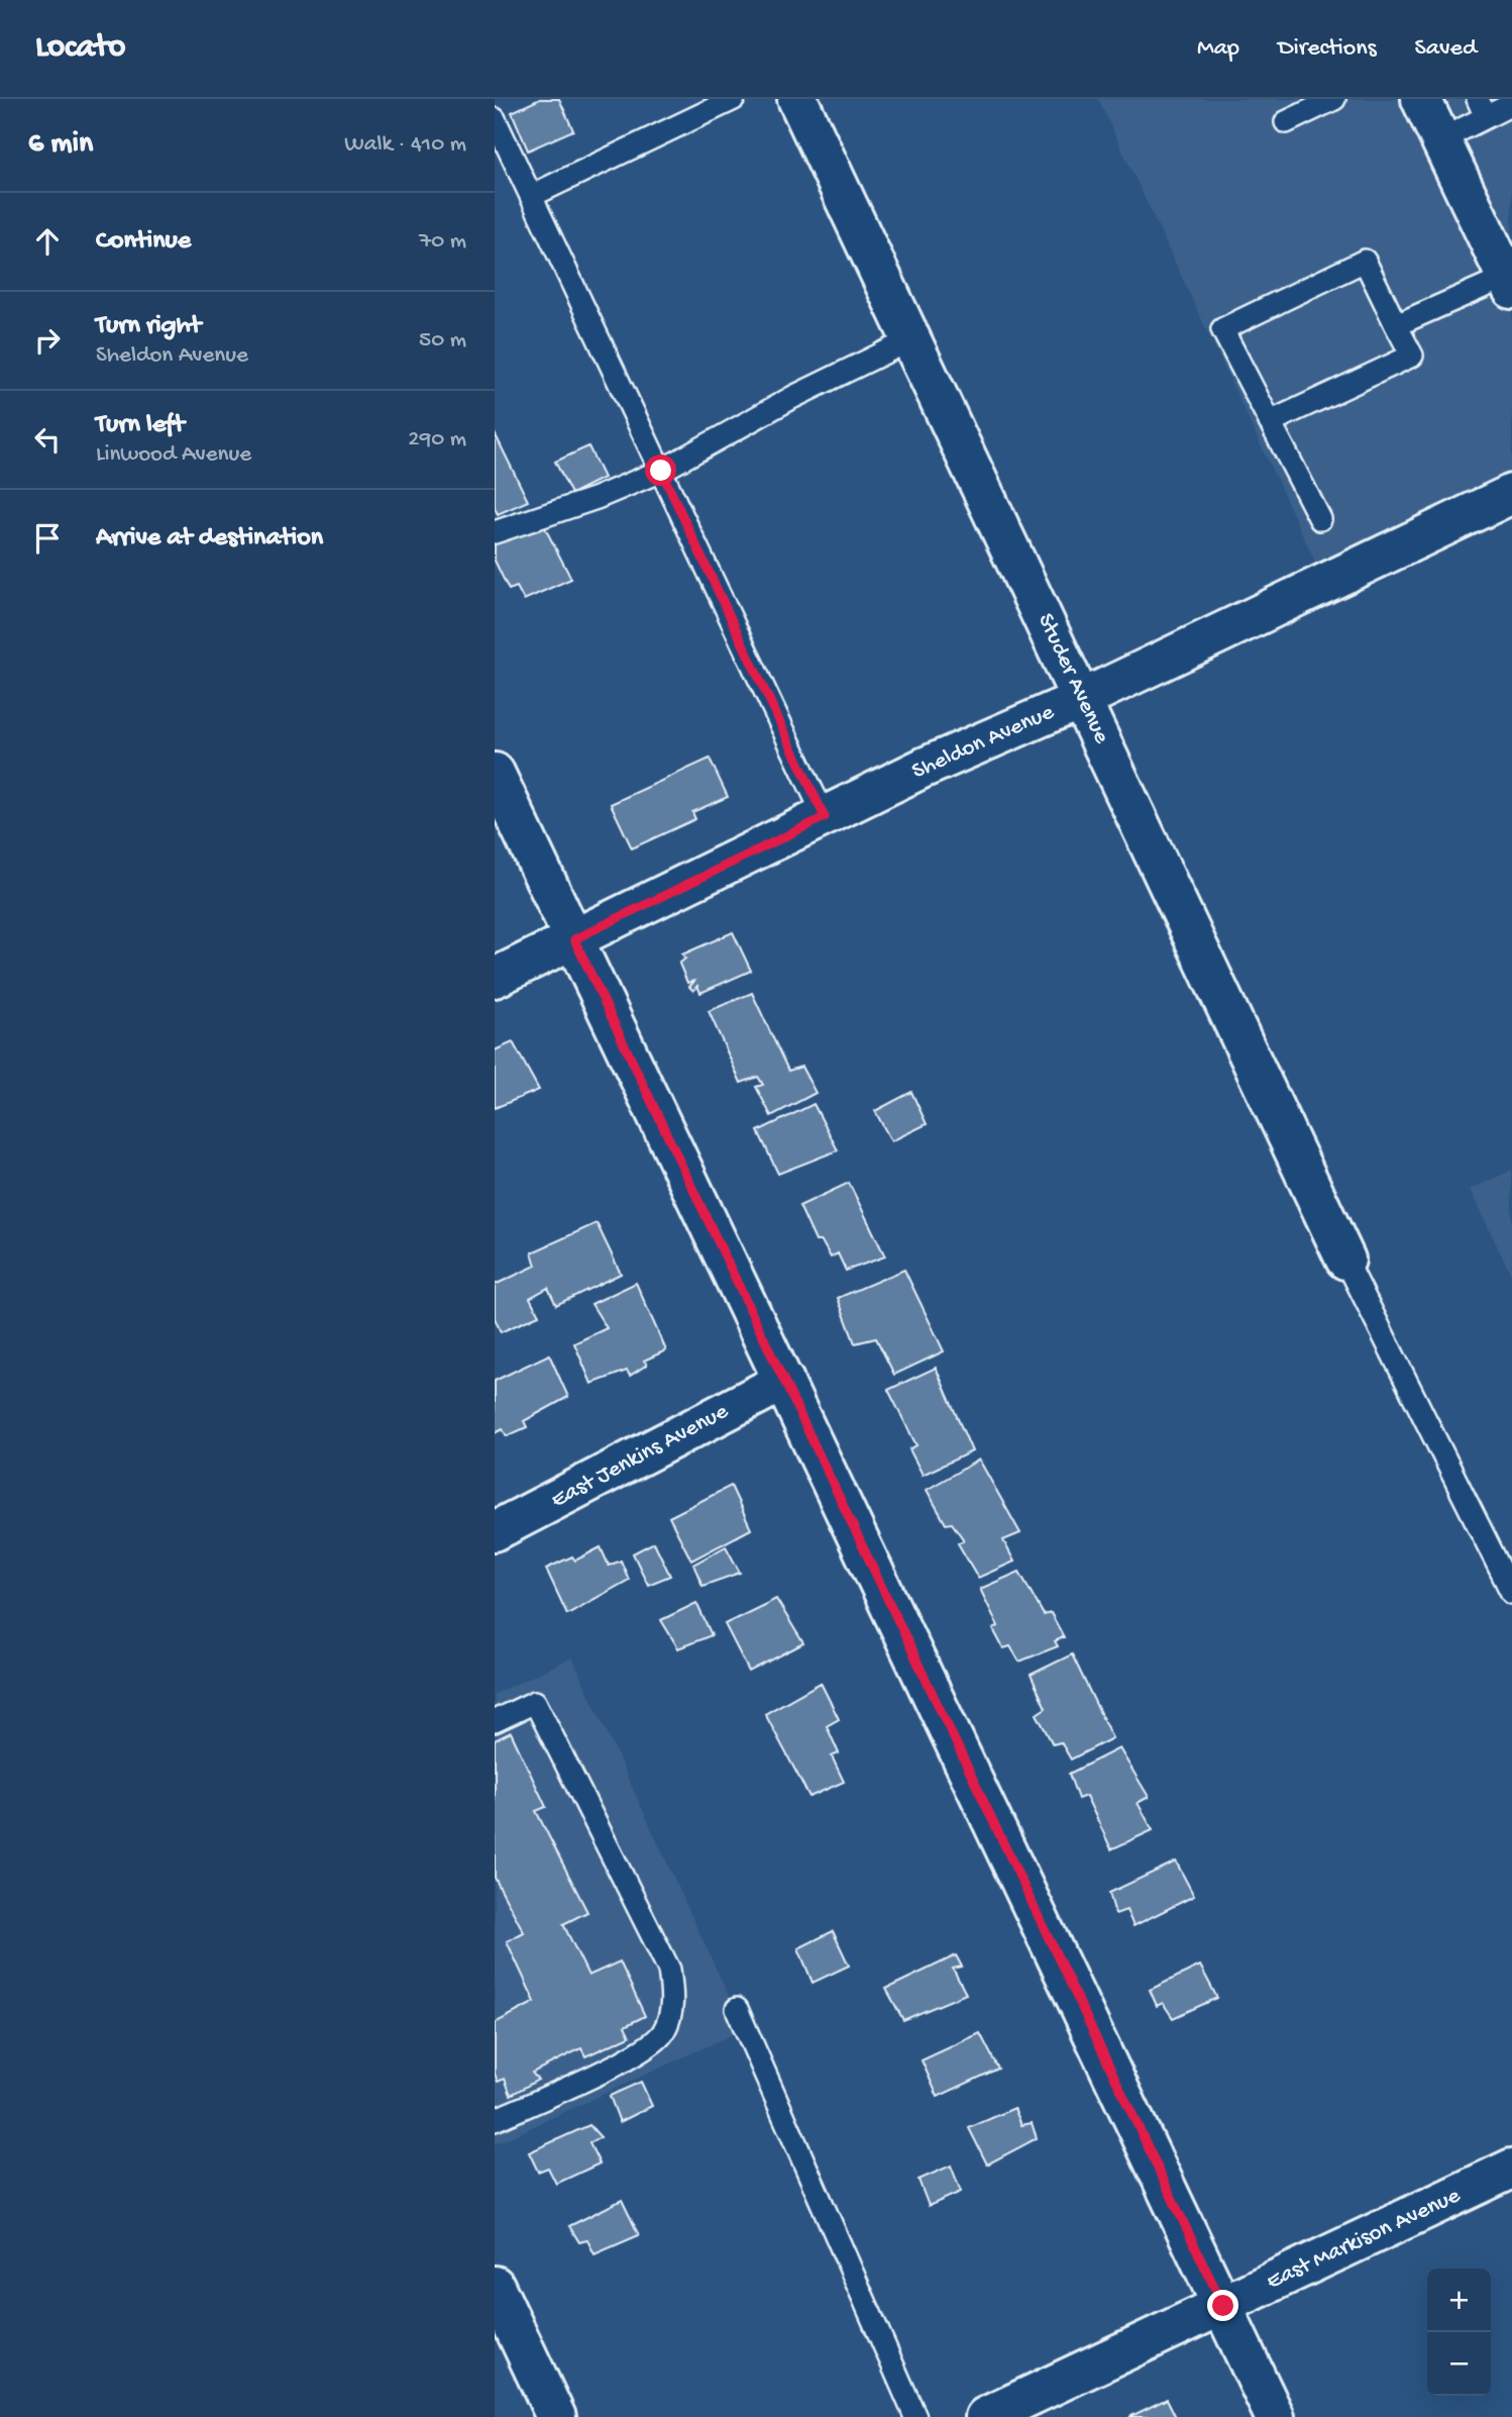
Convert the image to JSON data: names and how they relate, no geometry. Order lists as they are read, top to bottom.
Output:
{
  "streets": {
    "street": [
      "Studer Avenue",
      "Sheldon Avenue",
      "East Jenkins Avenue",
      "East Markison Avenue"
    ]
  },
  "crossings": [
    ["Studer Avenue", "Sheldon Avenue"]
  ],
  "page": {
    "header": "Locato",
    "nav": ["Map", "Directions", "Saved"],
    "heading": ["6 min", "Walk · 410 m"],
    "list": [
      ["Continue", "70 m"],
      ["Turn right", "Sheldon Avenue", "50 m"],
      ["Turn left", "Linwood Avenue", "290 m"],
      "Arrive at destination"
    ],
    "map_buttons": ["+", "−"]
  }
}
